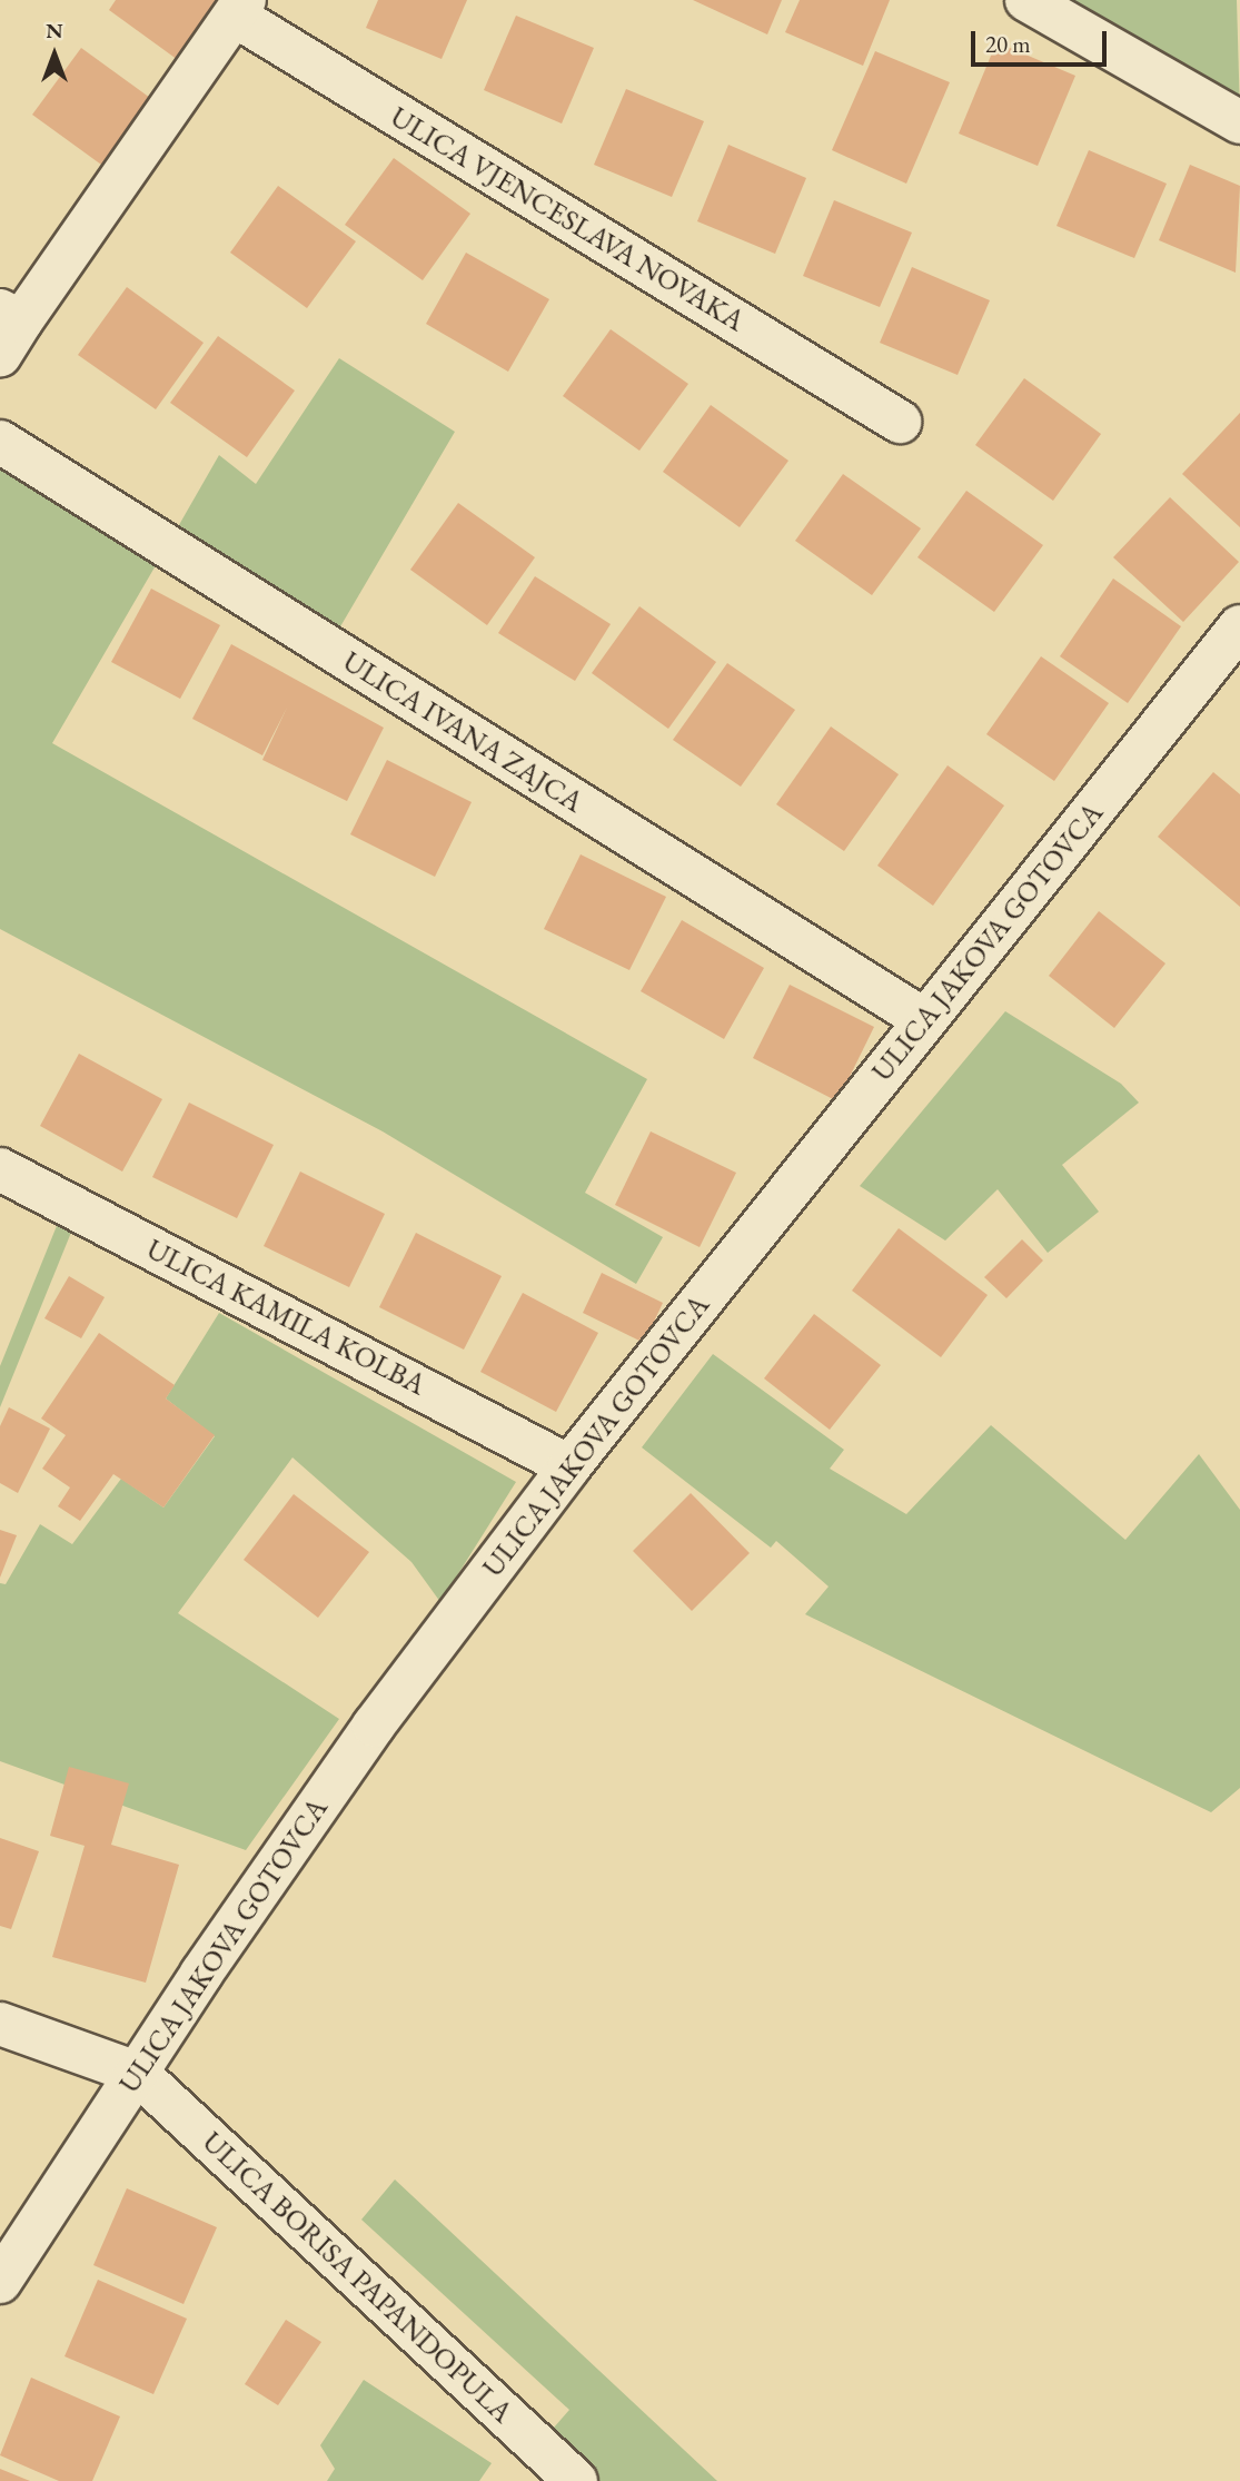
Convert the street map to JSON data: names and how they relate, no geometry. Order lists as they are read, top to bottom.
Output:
{
  "streets": {
    "street": [
      "ULICA VJENCESLAVA NOVAKA",
      "ULICA IVANA ZAJCA",
      "ULICA JAKOVA GOTOVCA",
      "ULICA KAMILA KOLBA",
      "ULICA BORISA PAPANDOPULA"
    ]
  },
  "crossings": [
    ["ULICA IVANA ZAJCA", "ULICA JAKOVA GOTOVCA"],
    ["ULICA JAKOVA GOTOVCA", "ULICA KAMILA KOLBA"],
    ["ULICA JAKOVA GOTOVCA", "ULICA BORISA PAPANDOPULA"]
  ],
  "scale_bar": "20 m",
  "north": "top"
}
